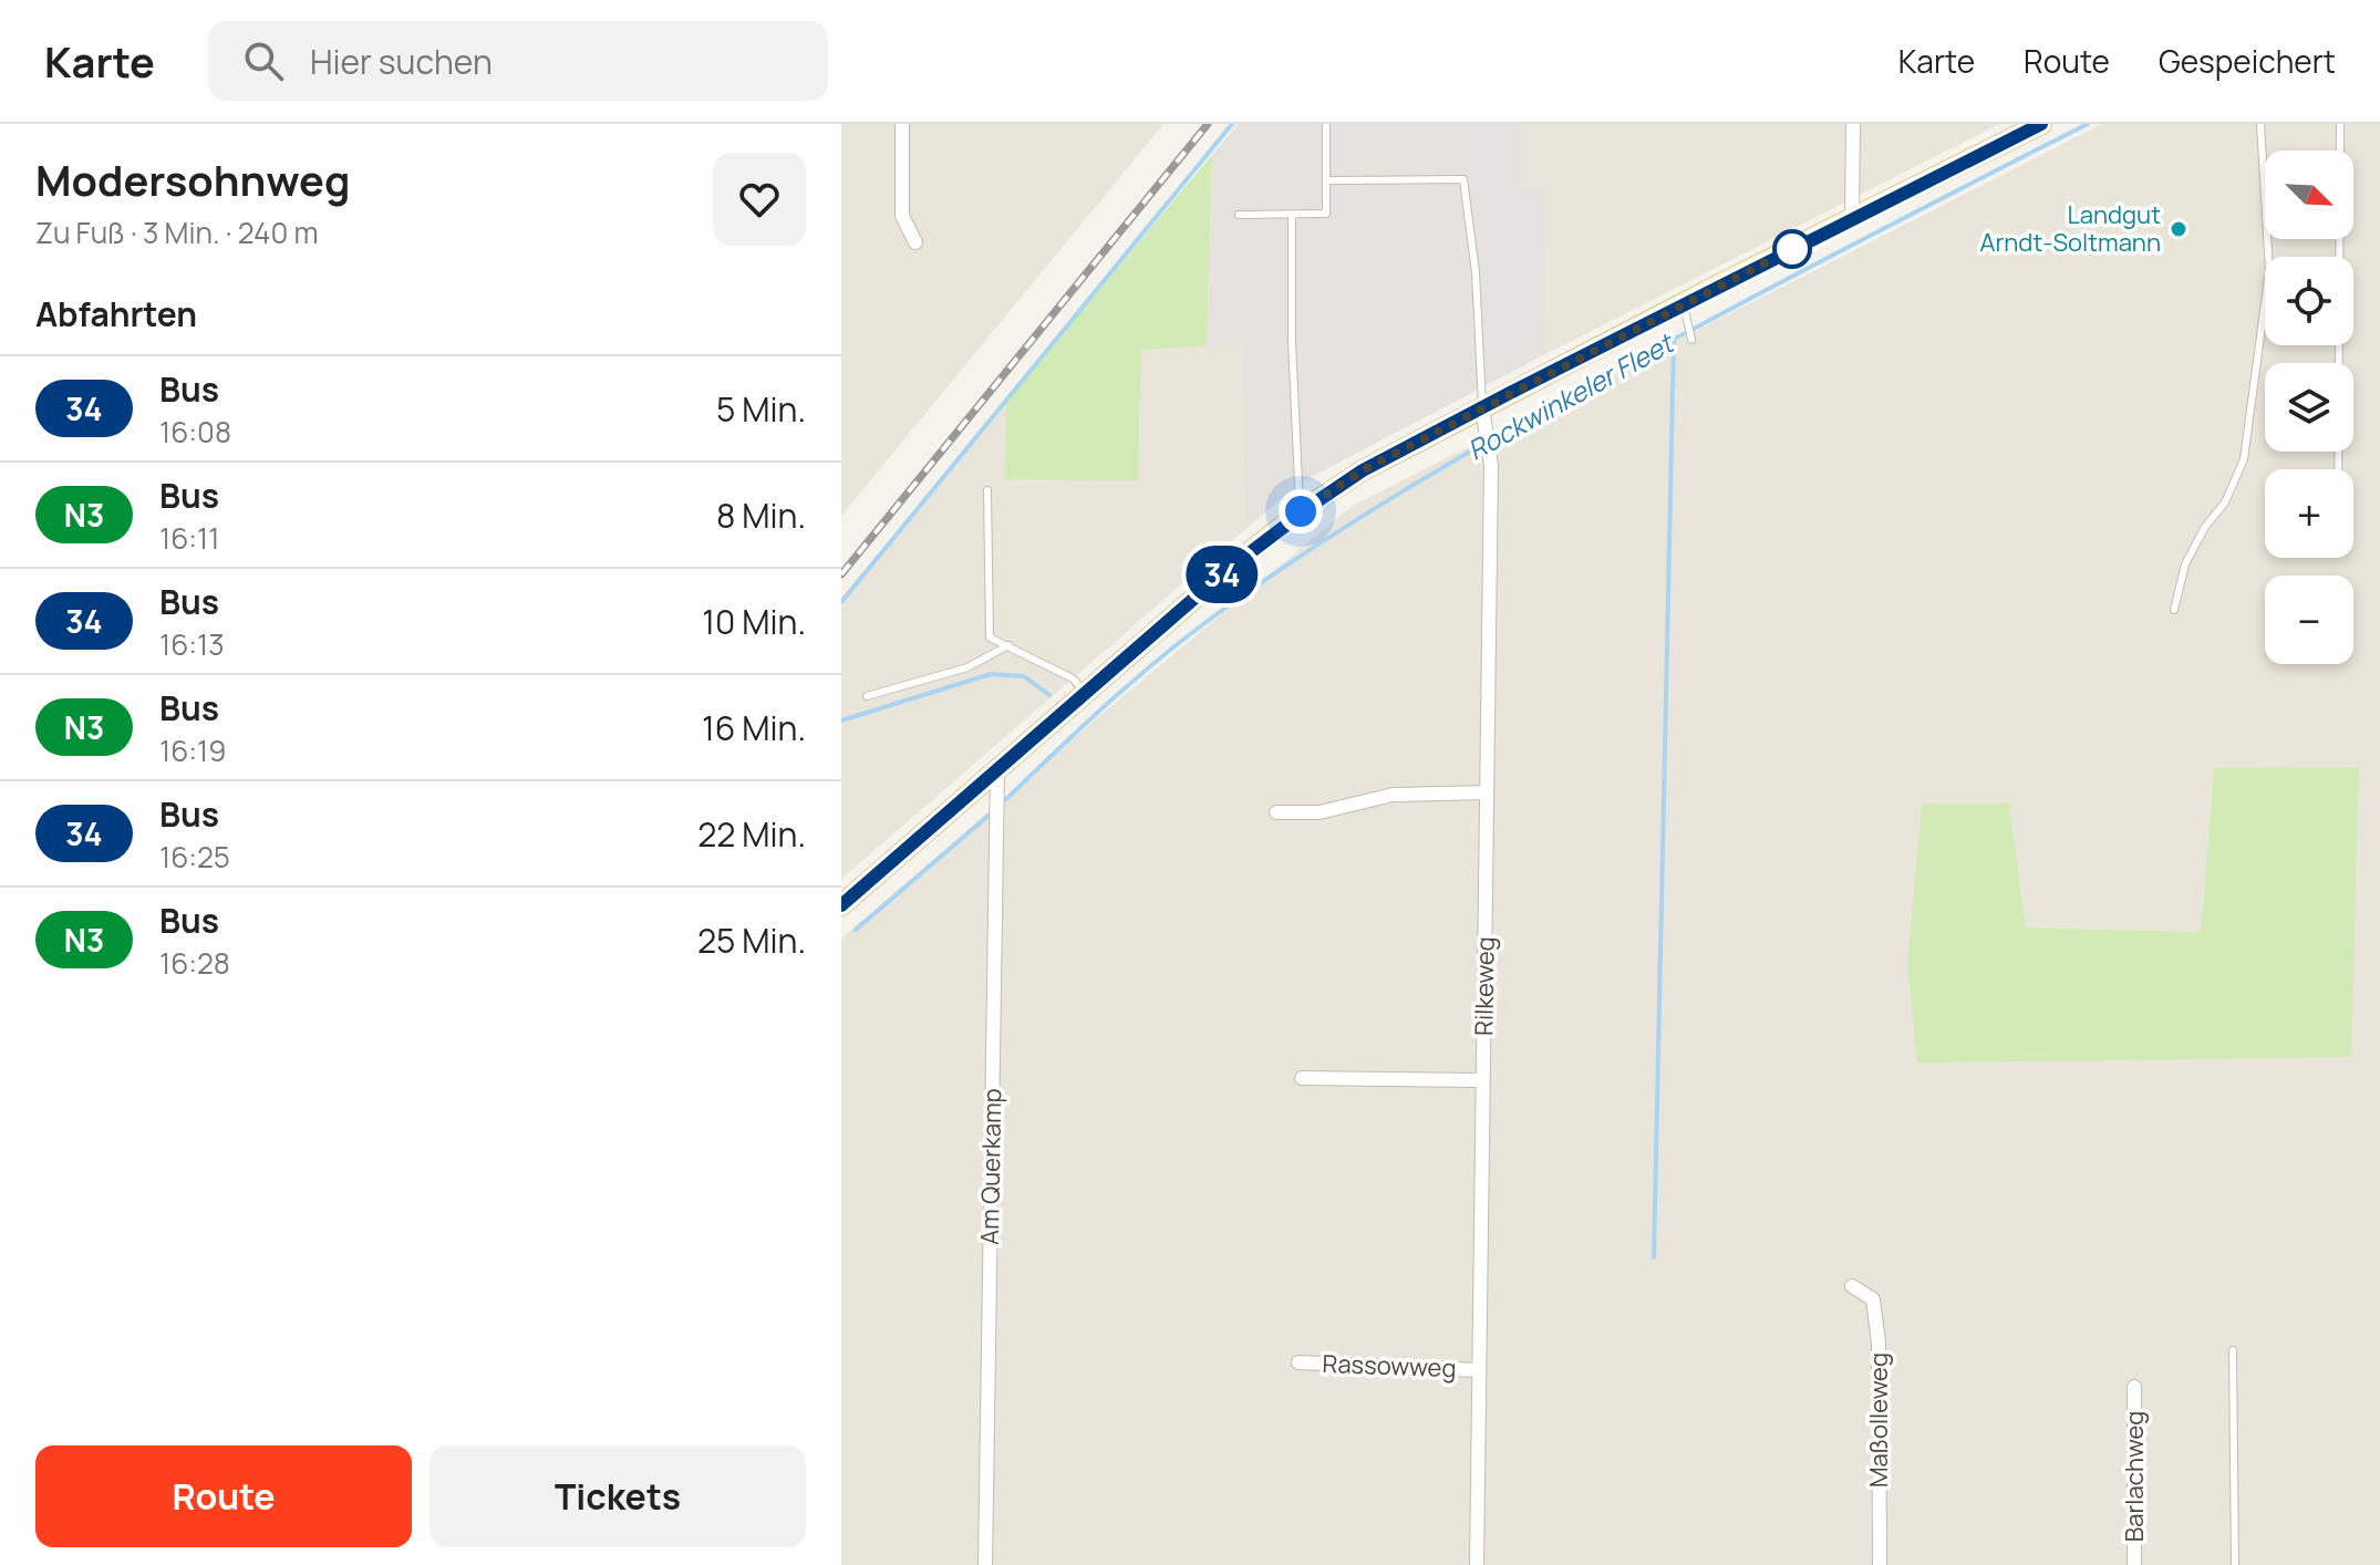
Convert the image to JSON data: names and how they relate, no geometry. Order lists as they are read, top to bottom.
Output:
{
  "streets": {
    "street": [
      "Rilkeweg",
      "Am Querkamp",
      "Rassowweg",
      "Maßolleweg",
      "Barlachweg"
    ]
  },
  "crossings": [
    ["Rilkeweg", "Rassowweg"]
  ],
  "water": ["Rockwinkeler Fleet"],
  "places": ["Landgut Arndt-Soltmann"],
  "lines": ["bus line 34"],
  "north": "bottom right",
  "page": {
    "header": "Karte",
    "search": "Hier suchen",
    "nav": ["Karte", "Route", "Gespeichert"],
    "heading": [
      ["Modersohnweg", "Zu Fuß · 3 Min. · 240 m"],
      "Abfahrten"
    ],
    "on_map": "34",
    "map_buttons": ["+", "−"],
    "list": [
      {
        "mark": "34",
        "name": "Bus",
        "note": "16:08",
        "value": "5 Min."
      },
      {
        "mark": "N3",
        "name": "Bus",
        "note": "16:11",
        "value": "8 Min."
      },
      {
        "mark": "34",
        "name": "Bus",
        "note": "16:13",
        "value": "10 Min."
      },
      {
        "mark": "N3",
        "name": "Bus",
        "note": "16:19",
        "value": "16 Min."
      },
      {
        "mark": "34",
        "name": "Bus",
        "note": "16:25",
        "value": "22 Min."
      },
      {
        "mark": "N3",
        "name": "Bus",
        "note": "16:28",
        "value": "25 Min."
      }
    ],
    "buttons": ["Route", "Tickets"]
  }
}
